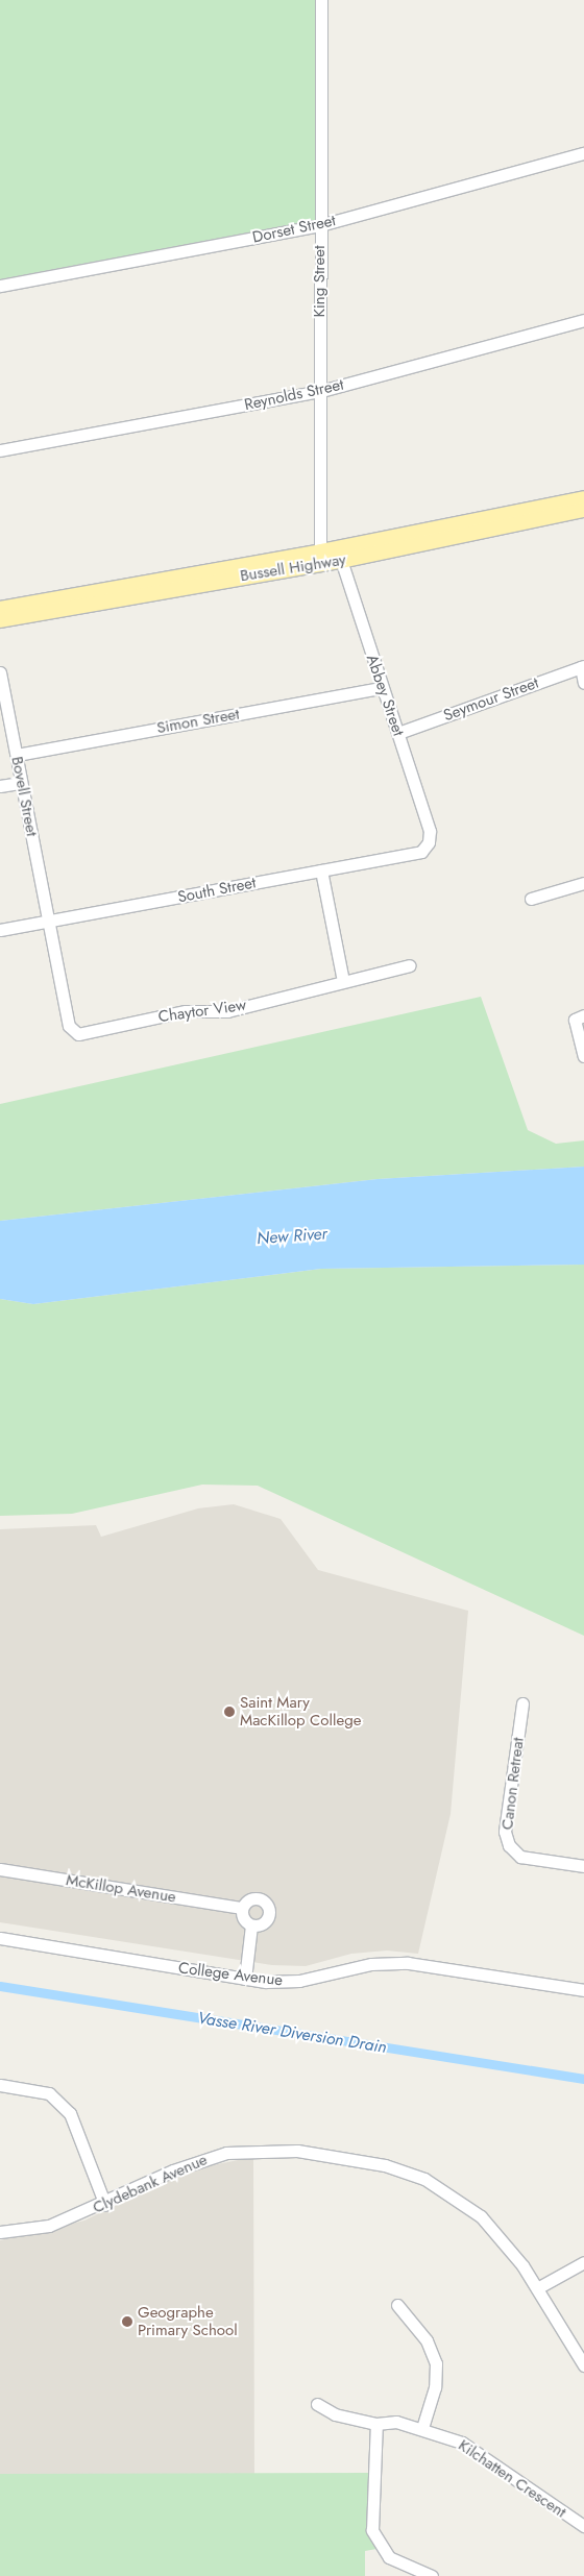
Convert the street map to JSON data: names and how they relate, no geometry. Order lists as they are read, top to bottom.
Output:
{
  "streets": {
    "main road": ["Bussell Highway"],
    "street": [
      "Dorset Street",
      "King Street",
      "Reynolds Street",
      "Abbey Street",
      "Seymour Street",
      "Simon Street",
      "Bovell Street",
      "South Street",
      "Chaytor View",
      "Canon Retreat",
      "McKillop Avenue",
      "College Avenue",
      "Clydebank Avenue",
      "Kilchatten Crescent"
    ]
  },
  "crossings": [
    ["Dorset Street", "King Street"],
    ["King Street", "Reynolds Street"],
    ["King Street", "Bussell Highway"],
    ["Bussell Highway", "Abbey Street"],
    ["Abbey Street", "Seymour Street"],
    ["Abbey Street", "Simon Street"],
    ["Abbey Street", "South Street"],
    ["Simon Street", "Bovell Street"],
    ["Bovell Street", "South Street"],
    ["Bovell Street", "Chaytor View"],
    ["South Street", "Chaytor View"]
  ],
  "water": ["New River", "Vasse River Diversion Drain"],
  "places": ["Saint Mary MacKillop College", "Geographe Primary School"]
}
